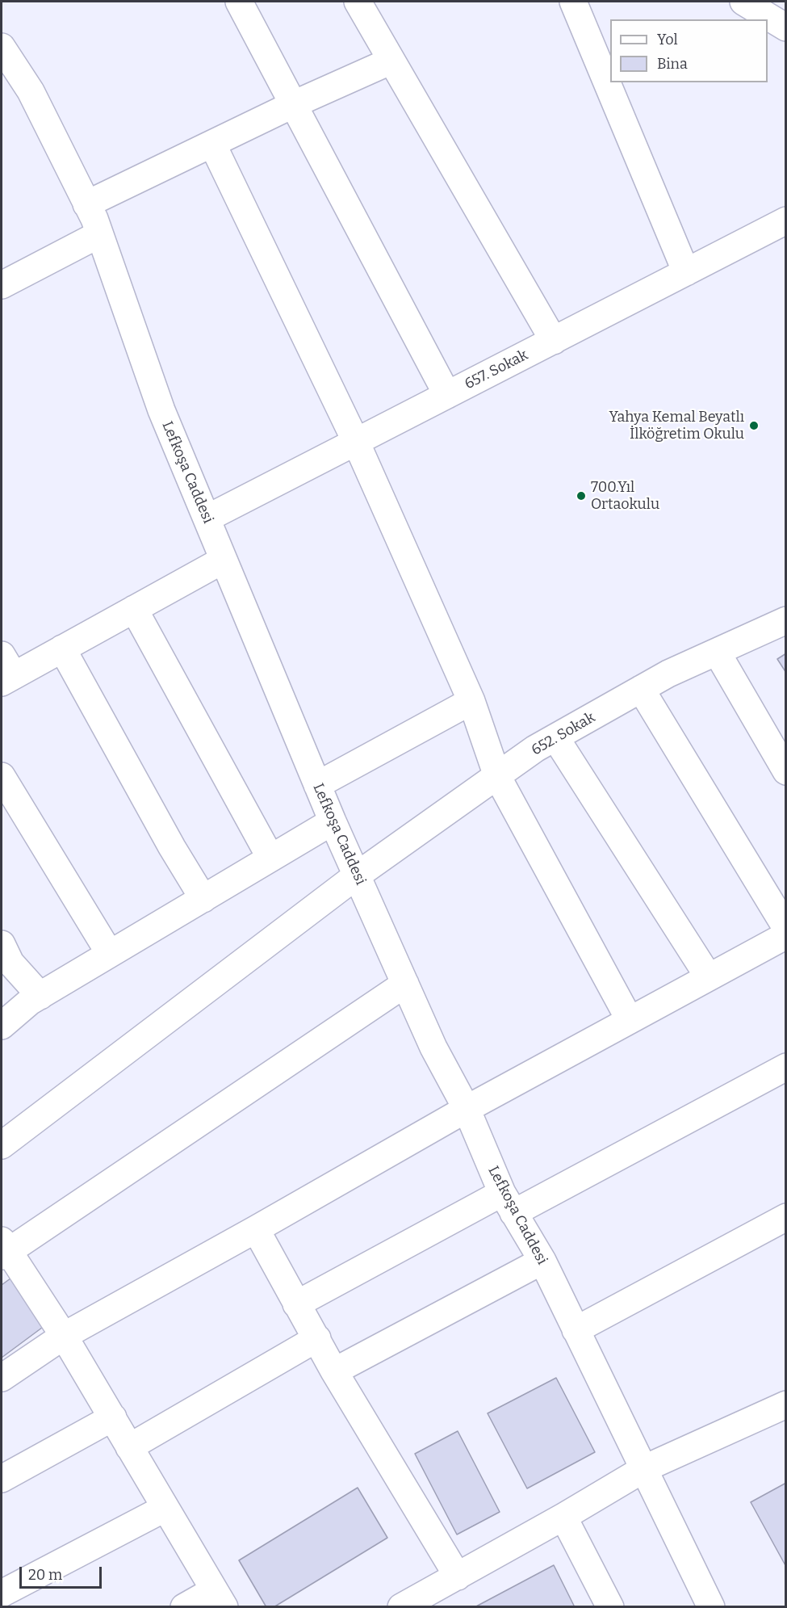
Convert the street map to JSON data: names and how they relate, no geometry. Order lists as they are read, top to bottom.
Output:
{
  "streets": {
    "street": ["657. Sokak", "Lefkoşa Caddesi", "652. Sokak"]
  },
  "crossings": [
    ["657. Sokak", "Lefkoşa Caddesi"],
    ["Lefkoşa Caddesi", "652. Sokak"]
  ],
  "places": ["Yahya Kemal Beyatlı İlköğretim Okulu", "700.Yıl Ortaokulu"],
  "legend": ["Yol", "Bina"],
  "scale_bar": "20 m"
}
